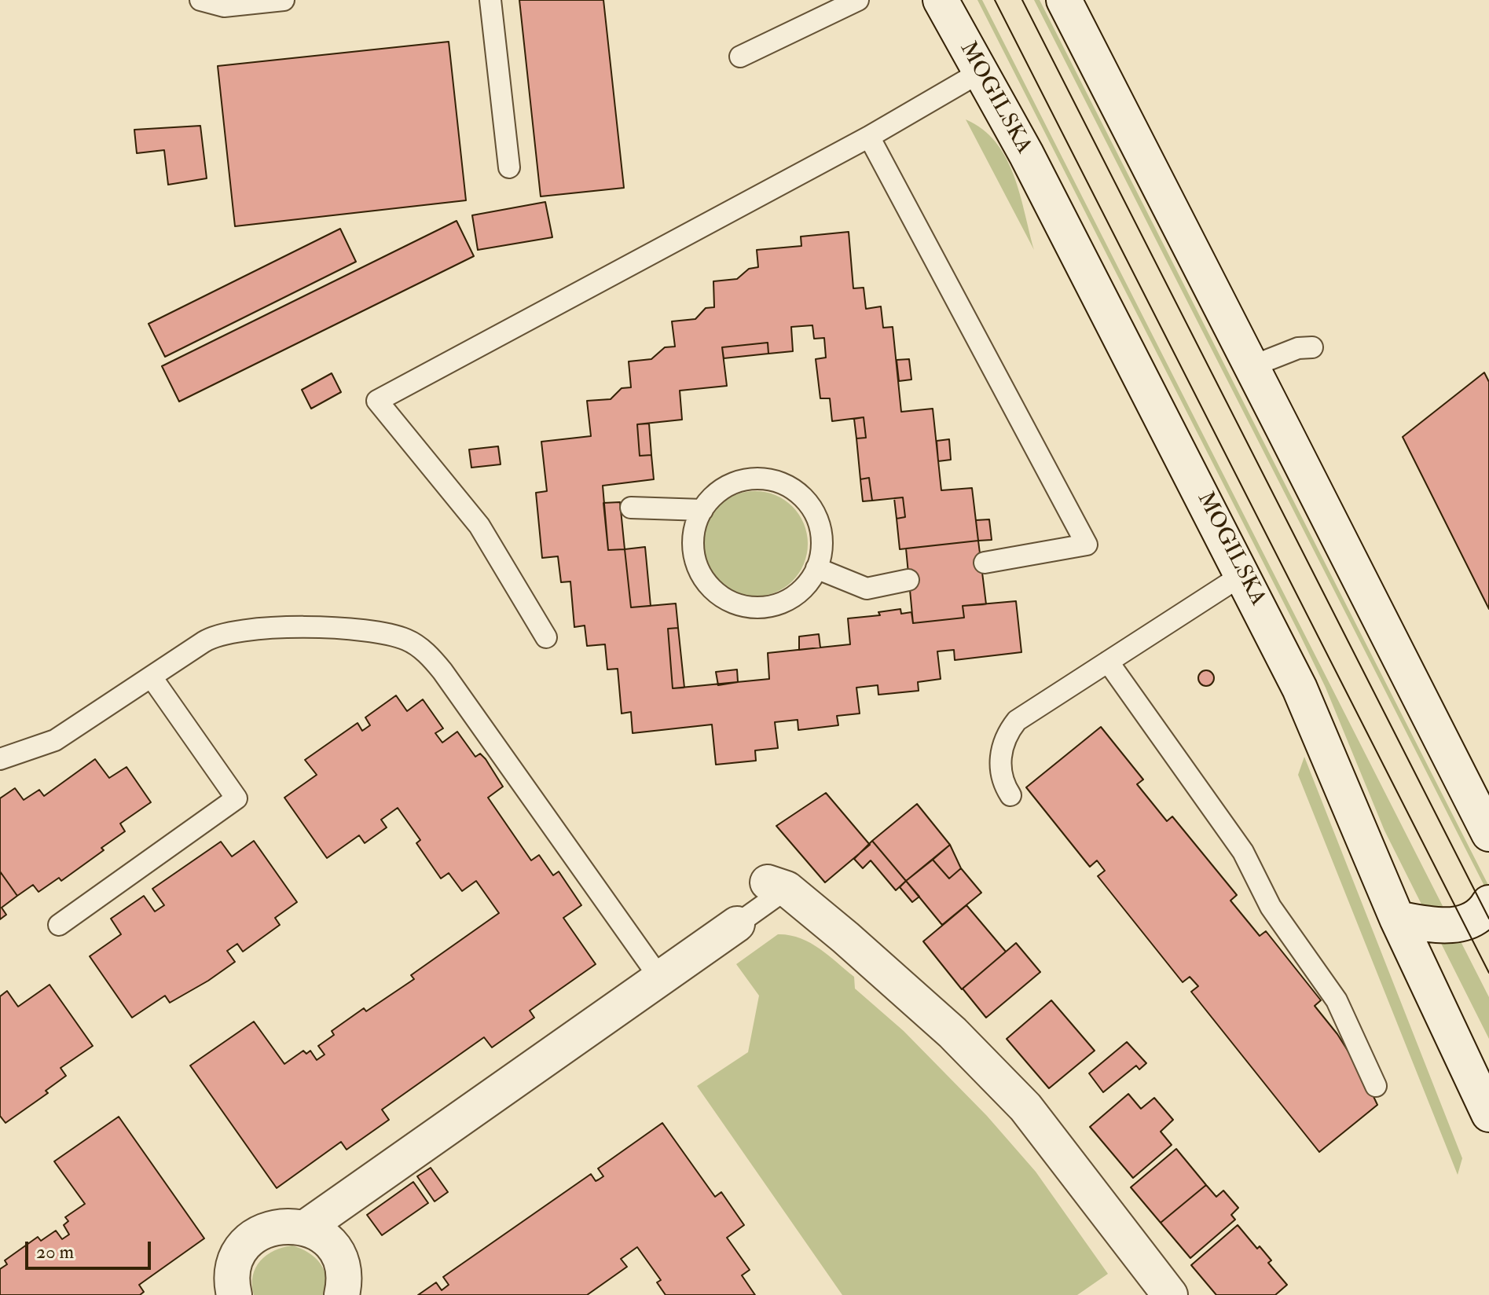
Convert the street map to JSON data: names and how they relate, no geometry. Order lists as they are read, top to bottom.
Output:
{
  "streets": {
    "main road": ["MOGILSKA"]
  },
  "scale_bar": "20 m"
}
